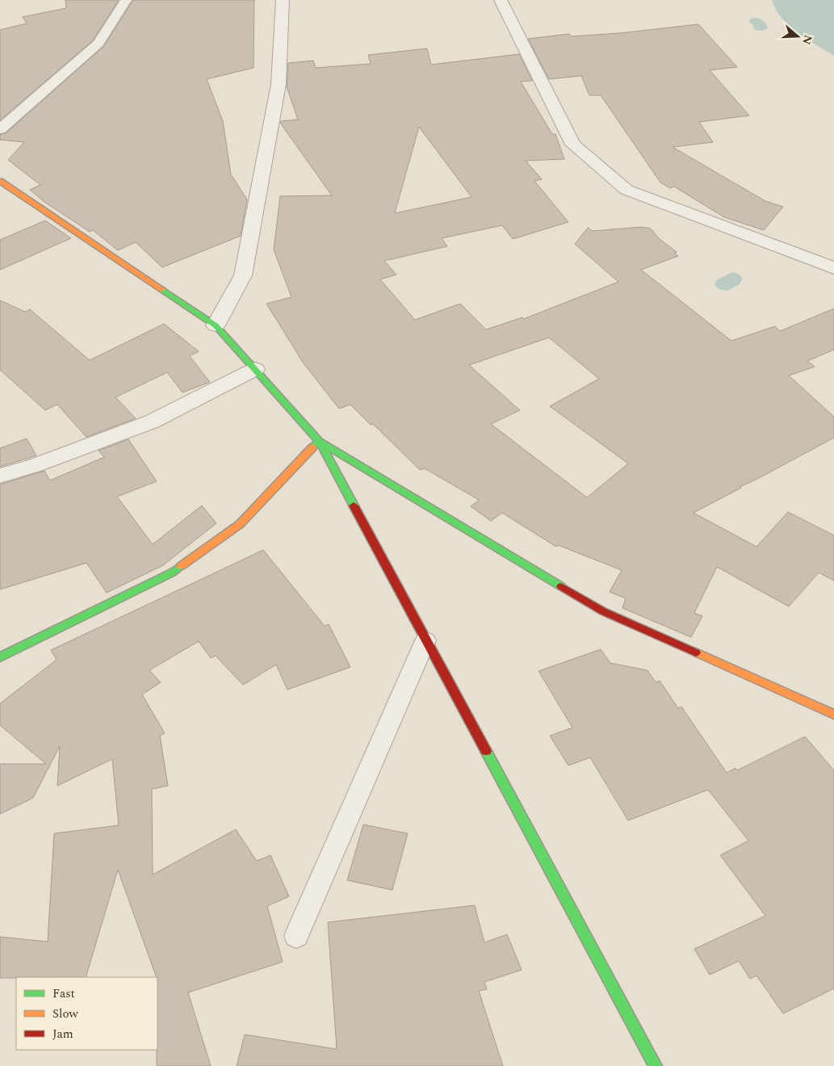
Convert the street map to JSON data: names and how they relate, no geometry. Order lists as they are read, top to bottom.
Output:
{
  "legend": ["Fast", "Slow", "Jam"],
  "north": "right"
}
